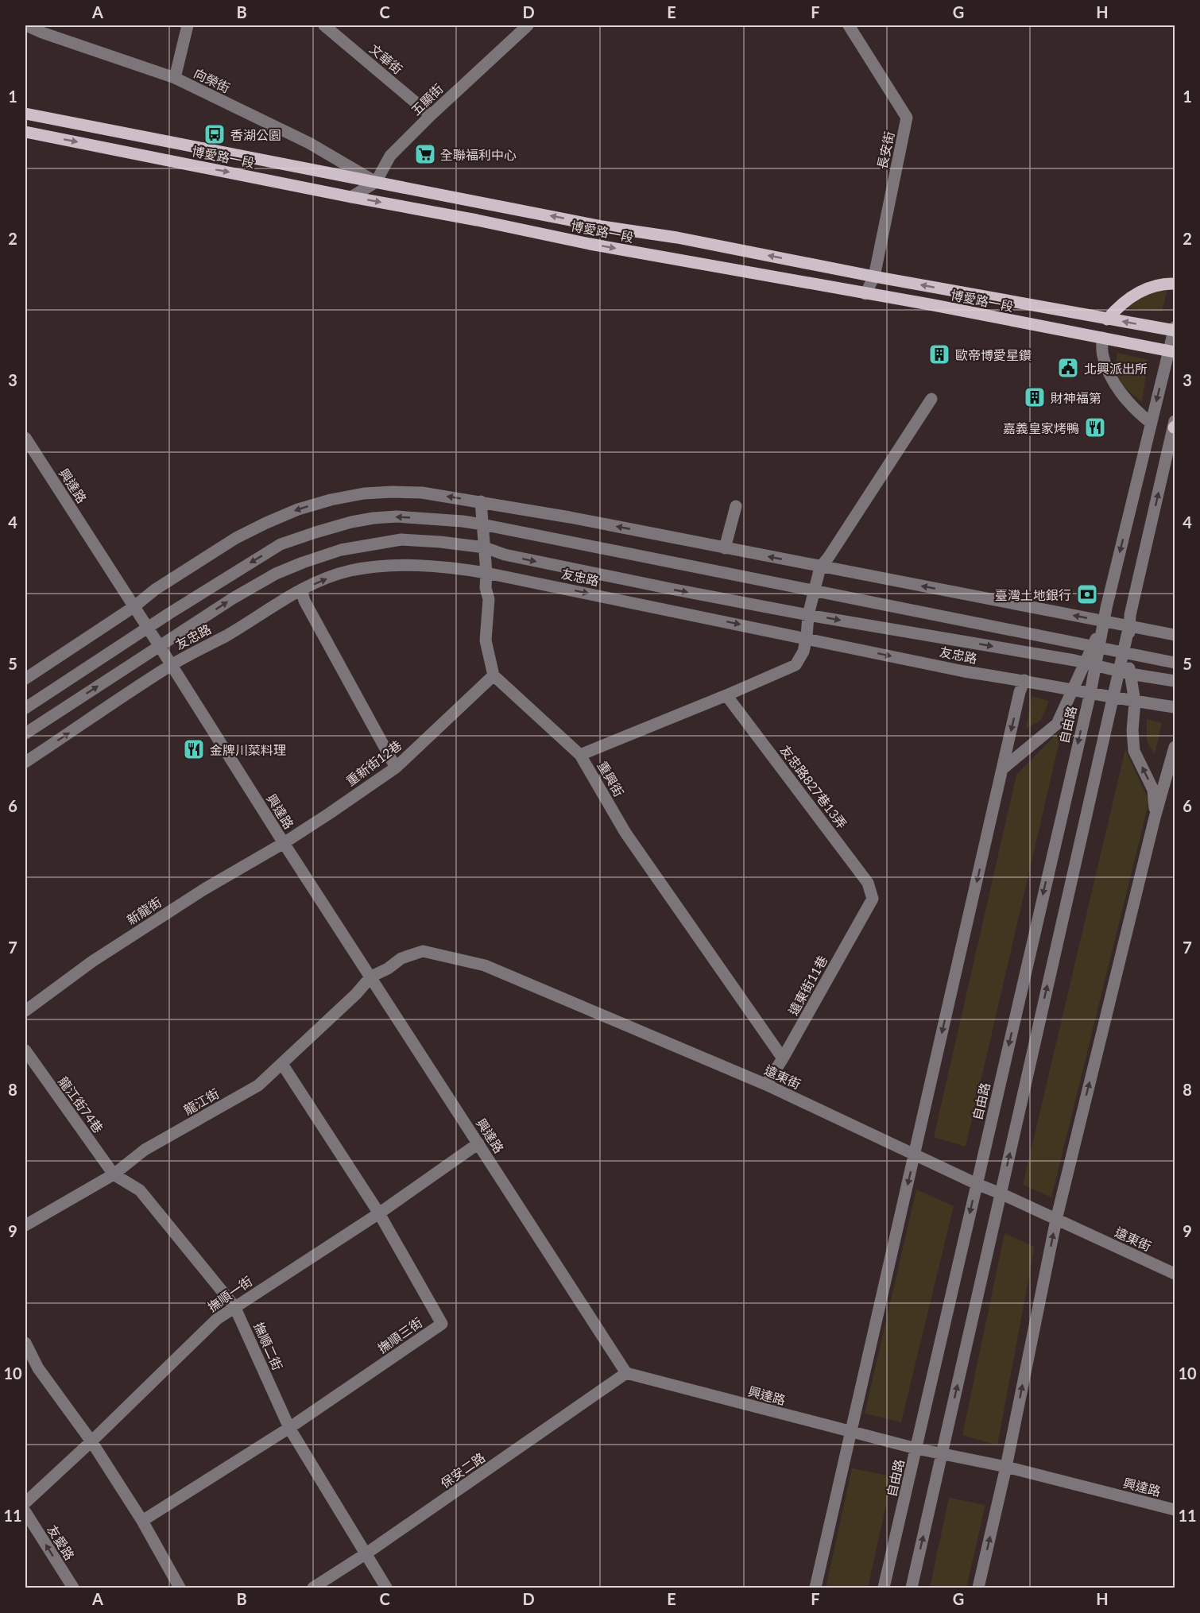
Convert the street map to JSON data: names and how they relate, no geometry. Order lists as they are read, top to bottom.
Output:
{
  "streets": {
    "main road": ["博愛路一段"],
    "street": [
      "文華街",
      "向榮街",
      "五顯街",
      "長安街",
      "興達路",
      "友忠路",
      "自由路",
      "重新街12巷",
      "重興街",
      "友忠路827巷13弄",
      "新龍街",
      "遠東街11巷",
      "遠東街",
      "龍江街",
      "龍江街74巷",
      "撫順一街",
      "撫順三街",
      "撫順二街",
      "保安二路",
      "友愛路"
    ]
  },
  "crossings": [
    ["文華街", "五顯街"],
    ["向榮街", "五顯街"],
    ["向榮街", "博愛路一段"],
    ["五顯街", "博愛路一段"],
    ["長安街", "博愛路一段"],
    ["博愛路一段", "自由路"],
    ["興達路", "友忠路"],
    ["興達路", "自由路"],
    ["興達路", "重新街12巷"],
    ["興達路", "新龍街"],
    ["興達路", "遠東街"],
    ["興達路", "龍江街"],
    ["興達路", "撫順一街"],
    ["興達路", "保安二路"],
    ["友忠路", "自由路"],
    ["自由路", "遠東街"],
    ["重新街12巷", "重興街"],
    ["重新街12巷", "新龍街"],
    ["重興街", "遠東街11巷"],
    ["友忠路827巷13弄", "遠東街11巷"],
    ["遠東街11巷", "遠東街"],
    ["遠東街", "龍江街"],
    ["龍江街", "龍江街74巷"],
    ["龍江街", "撫順三街"],
    ["龍江街", "撫順二街"],
    ["龍江街74巷", "撫順二街"],
    ["撫順一街", "撫順三街"],
    ["撫順一街", "撫順二街"],
    ["撫順三街", "撫順二街"],
    ["撫順二街", "保安二路"]
  ],
  "places": {
    "bus stop": ["香湖公園"],
    "supermarket": ["全聯福利中心"],
    "building": ["歐帝博愛星鑽", "財神福第"],
    "public building": ["北興派出所"],
    "restaurant": ["嘉義皇家烤鴨", "金牌川菜料理"],
    "bank": ["臺灣土地銀行"]
  },
  "grid": {
    "columns": [
      "A",
      "B",
      "C",
      "D",
      "E",
      "F",
      "G",
      "H"
    ],
    "rows": [
      "1",
      "2",
      "3",
      "4",
      "5",
      "6",
      "7",
      "8",
      "9",
      "10",
      "11"
    ]
  }
}
